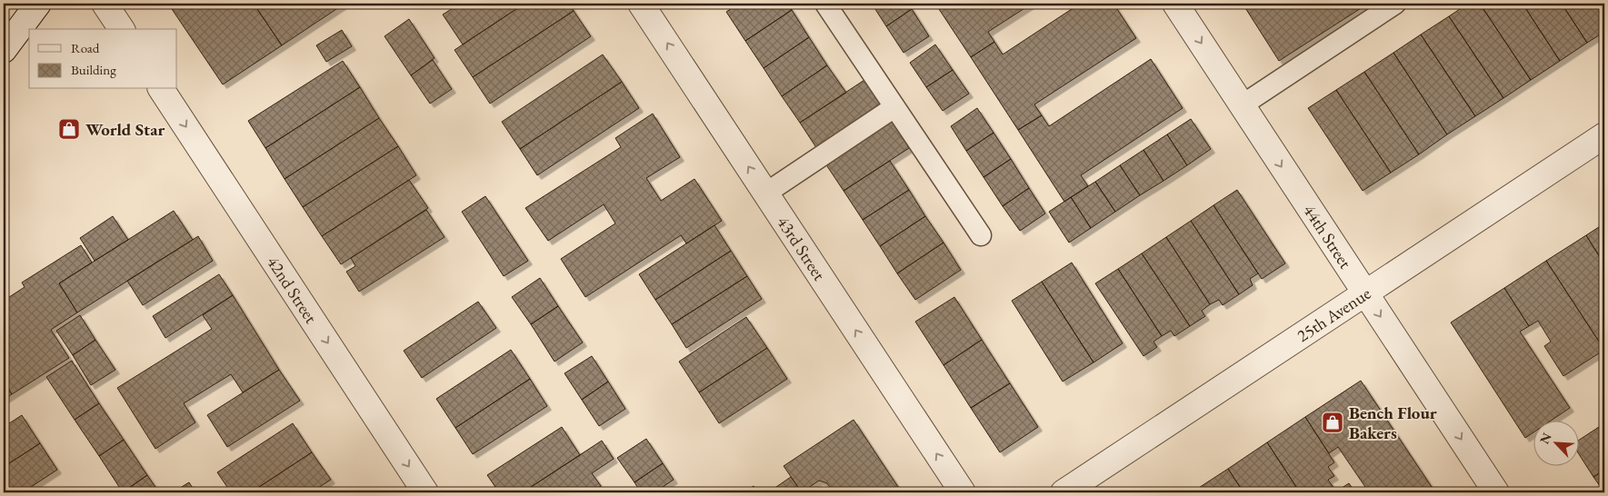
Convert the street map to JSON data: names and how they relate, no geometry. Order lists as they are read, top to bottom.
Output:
{
  "streets": {
    "street": [
      "44th Street",
      "43rd Street",
      "42nd Street",
      "25th Avenue"
    ]
  },
  "crossings": [
    ["44th Street", "25th Avenue"]
  ],
  "one_way": ["44th Street", "43rd Street", "42nd Street"],
  "places": {
    "shop": ["World Star", "Bench Flour Bakers"]
  },
  "legend": ["Road", "Building"],
  "north": "top left"
}
